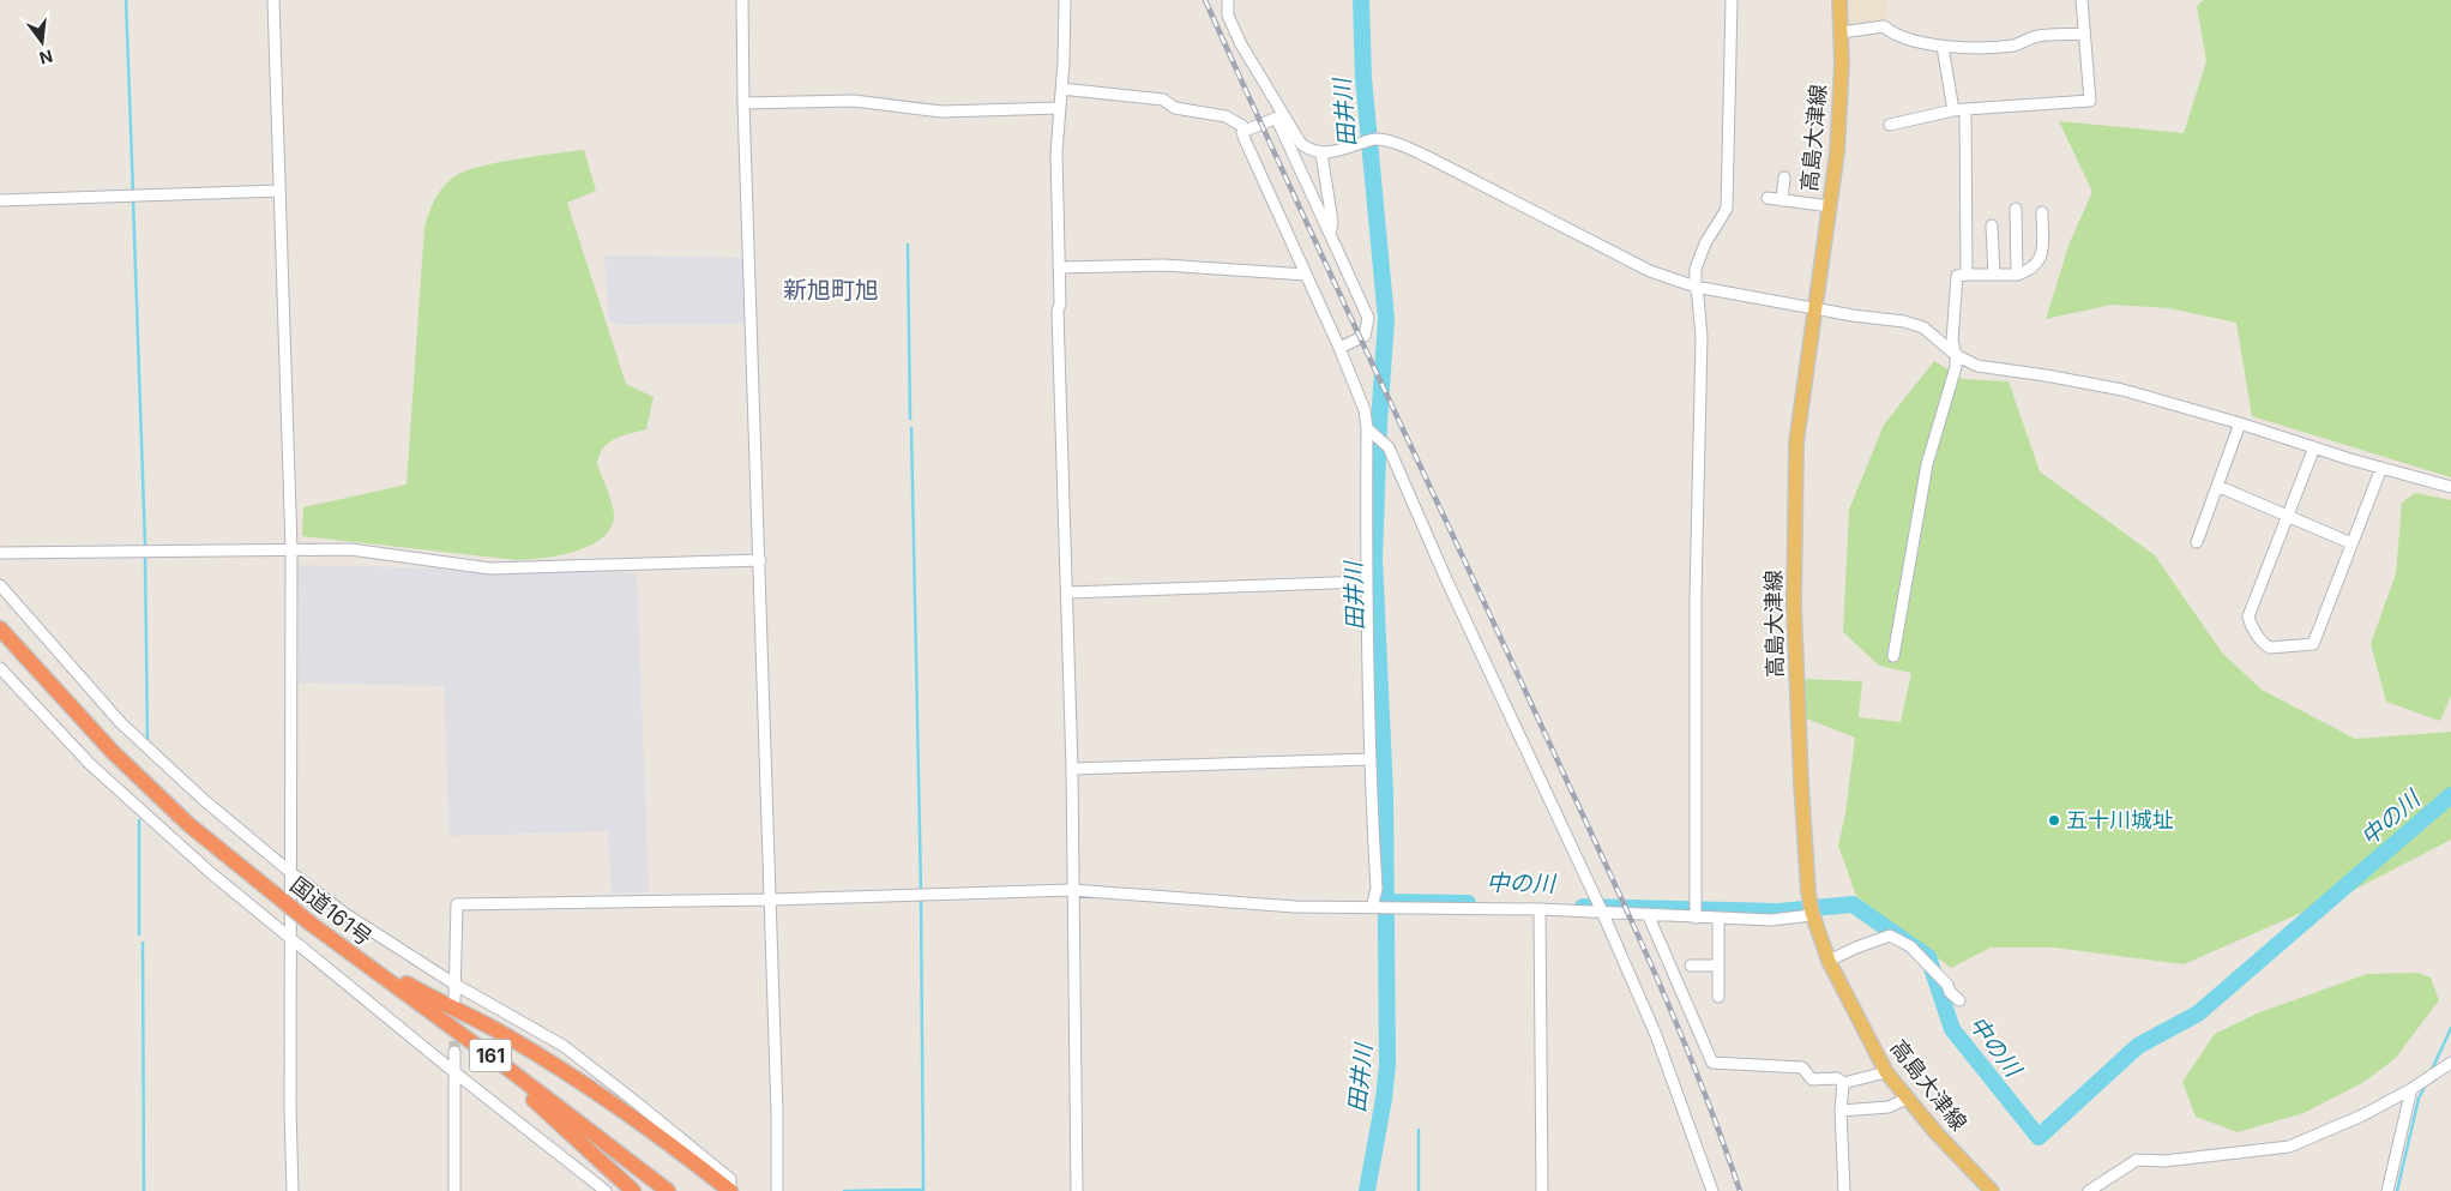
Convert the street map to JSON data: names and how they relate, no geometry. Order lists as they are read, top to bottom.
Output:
{
  "streets": {
    "highway": ["国道161号", "161"],
    "main road": ["高島大津線"]
  },
  "districts": ["新旭町旭"],
  "water": ["田井川", "中の川"],
  "places": ["五十川城址"],
  "north": "bottom"
}
